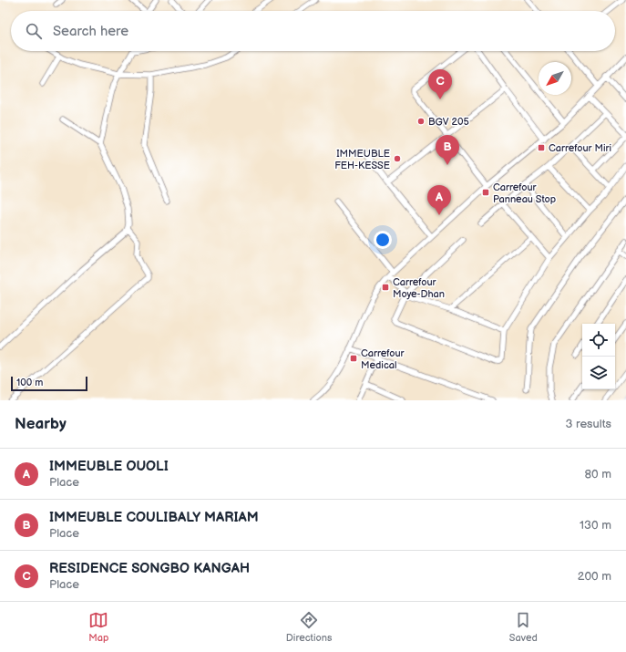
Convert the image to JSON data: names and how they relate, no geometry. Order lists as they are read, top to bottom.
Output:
{
  "places": {
    "other": ["BGV 205", "IMMEUBLE FEH-KESSE"],
    "transit": [
      "Carrefour Miri",
      "Carrefour Panneau Stop",
      "Carrefour Moye-Dhan",
      "Carrefour Medical"
    ]
  },
  "scale_bar": "100 m",
  "north": "bottom left",
  "page": {
    "search": "Search here",
    "pins": ["C", "B", "A"],
    "scale": "100 m",
    "heading": ["Nearby", "3 results"],
    "list": [
      {
        "mark": "A",
        "name": "IMMEUBLE OUOLI",
        "note": "Place",
        "value": "80 m"
      },
      {
        "mark": "B",
        "name": "IMMEUBLE COULIBALY MARIAM",
        "note": "Place",
        "value": "130 m"
      },
      {
        "mark": "C",
        "name": "RESIDENCE SONGBO KANGAH",
        "note": "Place",
        "value": "200 m"
      }
    ],
    "nav": ["Map", "Directions", "Saved"]
  }
}
